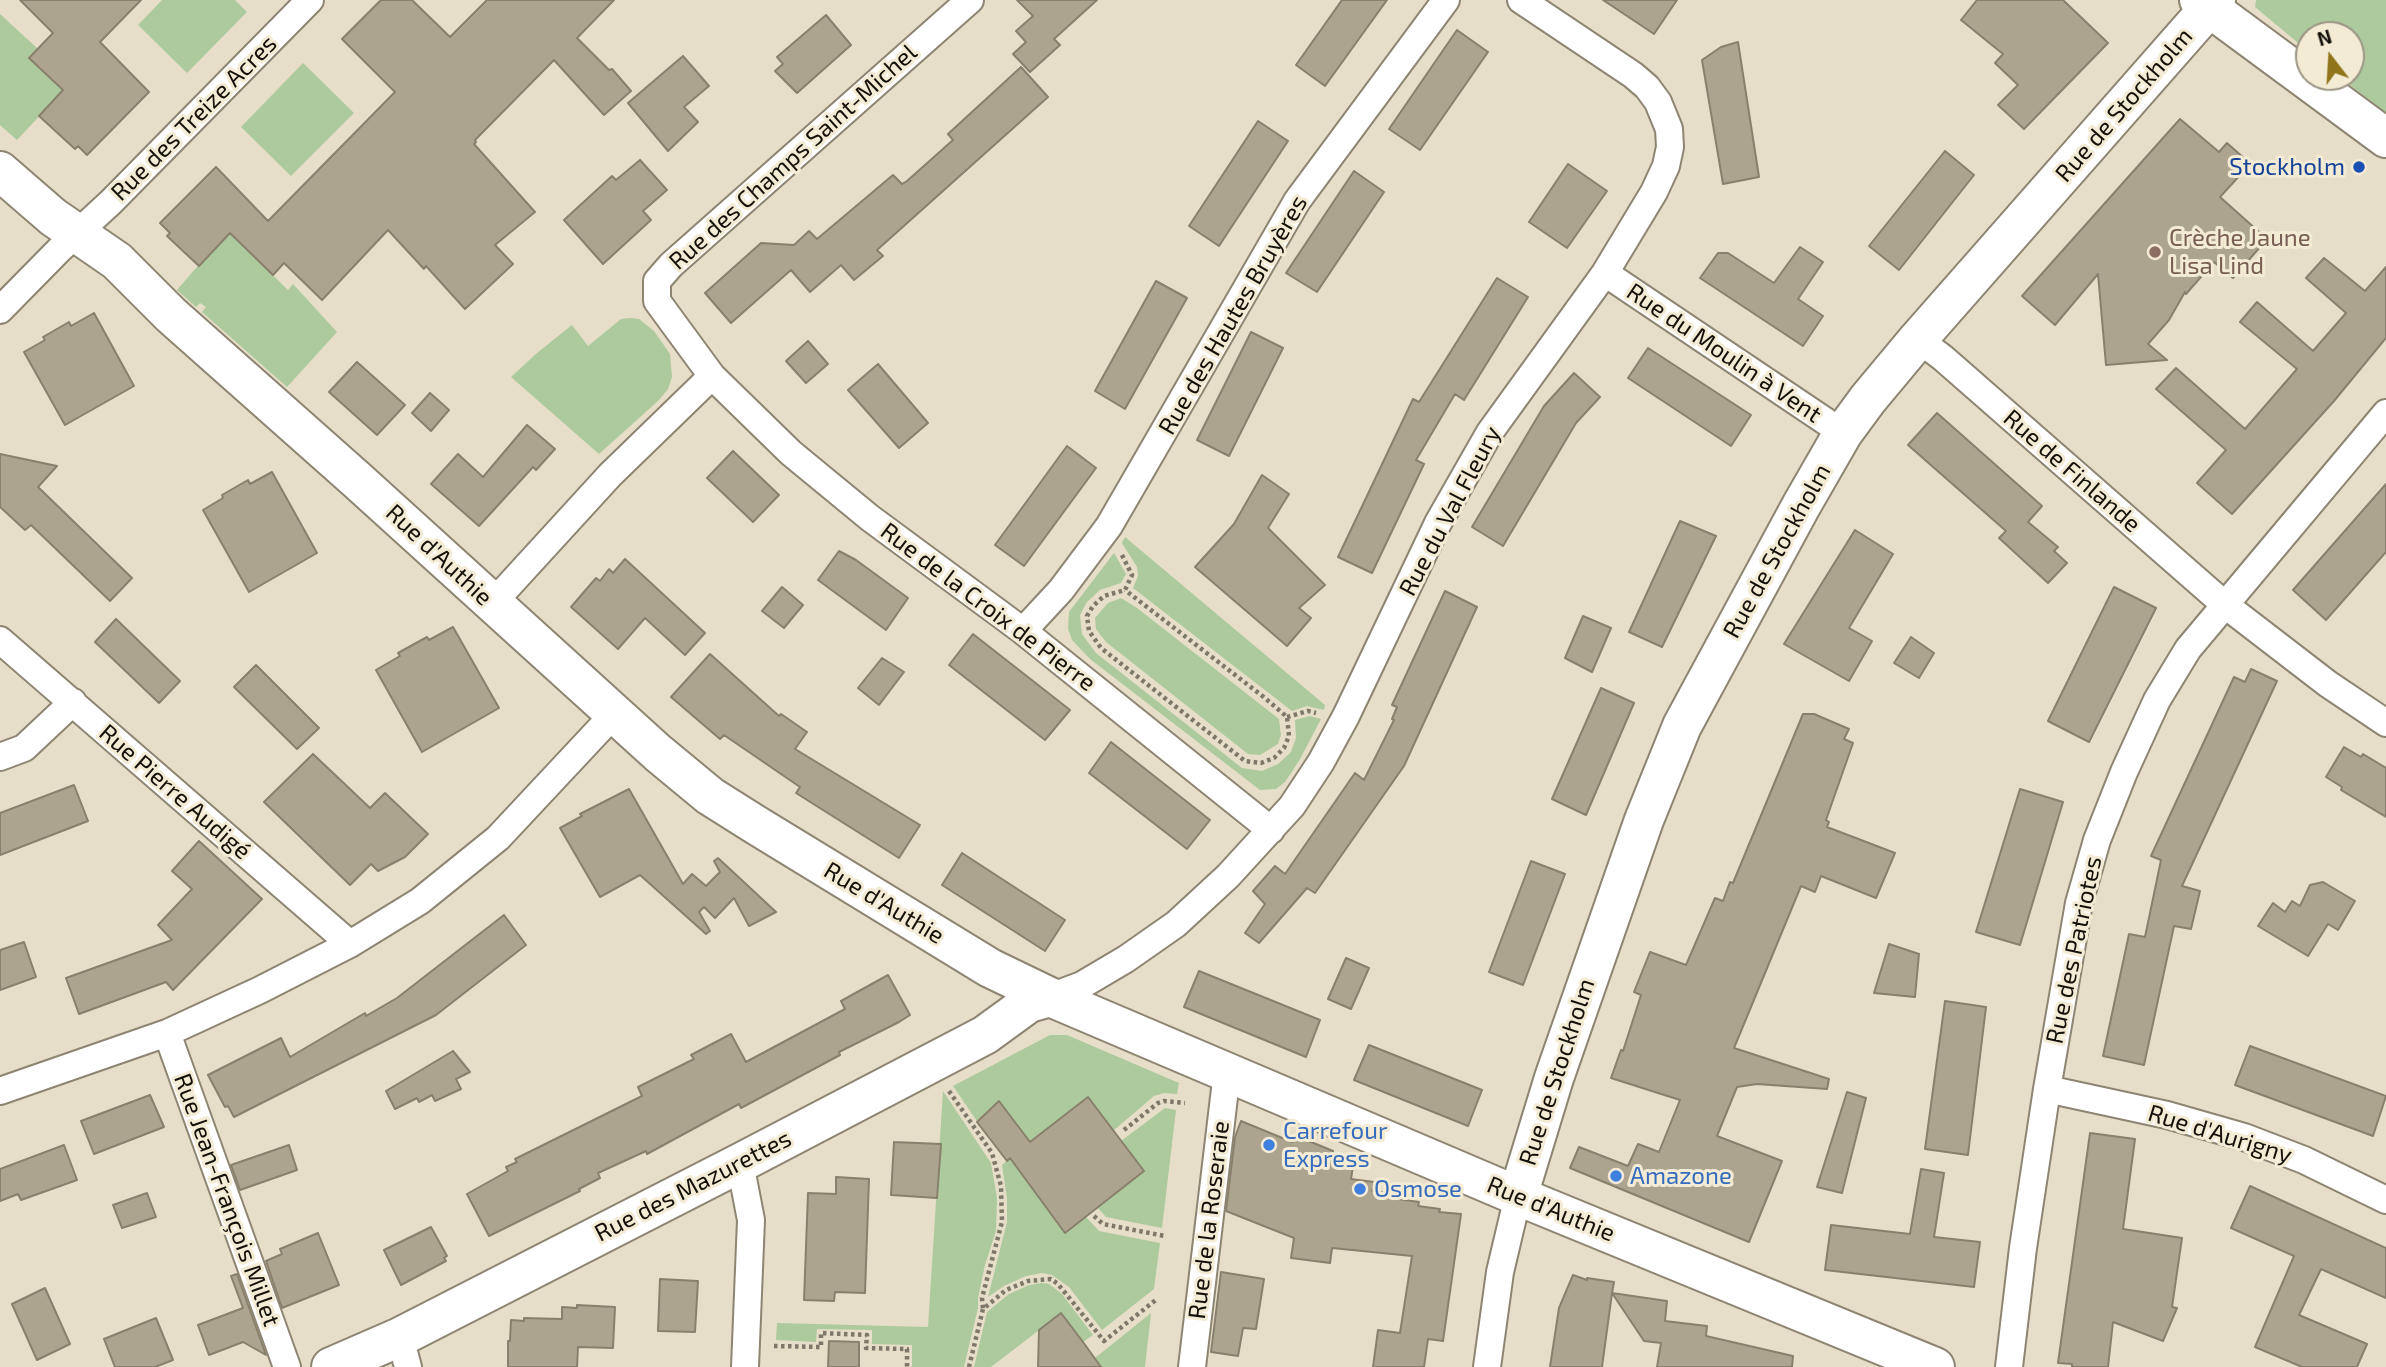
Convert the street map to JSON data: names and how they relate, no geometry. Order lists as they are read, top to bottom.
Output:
{
  "streets": {
    "street": [
      "Rue de Stockholm",
      "Rue des Treize Acres",
      "Rue des Champs Saint-Michel",
      "Rue des Hautes Bruyères",
      "Rue du Moulin à Vent",
      "Rue de Finlande",
      "Rue du Val Fleury",
      "Rue d'Authie",
      "Rue de la Croix de Pierre",
      "Rue Pierre Audigé",
      "Rue des Patriotes",
      "Rue d'Aurigny",
      "Rue des Mazurettes",
      "Rue Jean-François Millet",
      "Rue de la Roseraie"
    ]
  },
  "crossings": [
    ["Rue de Stockholm", "Rue du Moulin à Vent"],
    ["Rue de Stockholm", "Rue de Finlande"],
    ["Rue de Stockholm", "Rue d'Authie"],
    ["Rue des Treize Acres", "Rue d'Authie"],
    ["Rue des Champs Saint-Michel", "Rue de la Croix de Pierre"],
    ["Rue des Hautes Bruyères", "Rue de la Croix de Pierre"],
    ["Rue du Moulin à Vent", "Rue du Val Fleury"],
    ["Rue de Finlande", "Rue des Patriotes"],
    ["Rue du Val Fleury", "Rue d'Authie"],
    ["Rue du Val Fleury", "Rue de la Croix de Pierre"],
    ["Rue du Val Fleury", "Rue des Mazurettes"],
    ["Rue d'Authie", "Rue des Mazurettes"],
    ["Rue d'Authie", "Rue de la Roseraie"],
    ["Rue des Patriotes", "Rue d'Aurigny"]
  ],
  "places": [
    "Stockholm",
    "Crèche Jaune Lisa Lind",
    "Carrefour Express",
    "Amazone",
    "Osmose"
  ],
  "north": "top"
}
